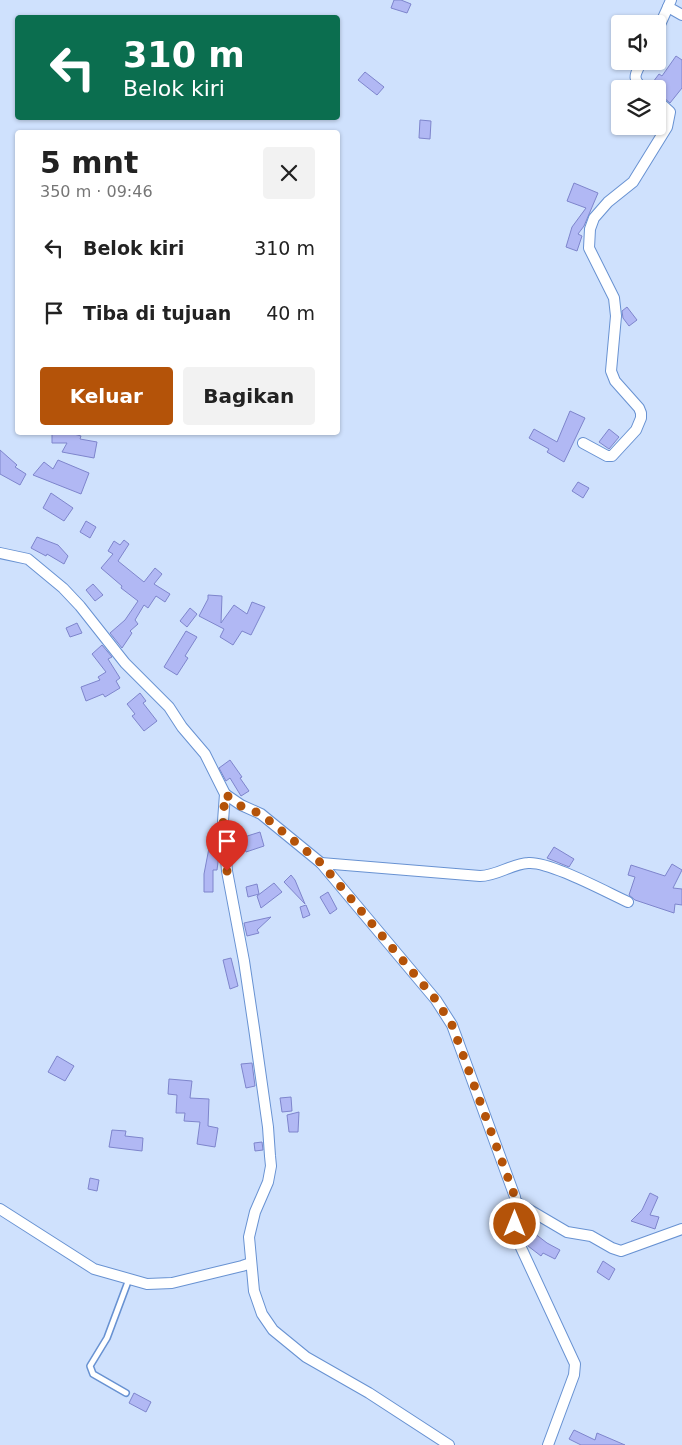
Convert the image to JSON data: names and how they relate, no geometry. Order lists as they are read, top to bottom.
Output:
{
  "page": {
    "turn": ["310 m", "Belok kiri"],
    "heading": ["5 mnt", "350 m · 09:46"],
    "list": [
      {
        "name": "Belok kiri",
        "value": "310 m"
      },
      {
        "name": "Tiba di tujuan",
        "value": "40 m"
      }
    ],
    "buttons": ["Keluar", "Bagikan"]
  }
}
